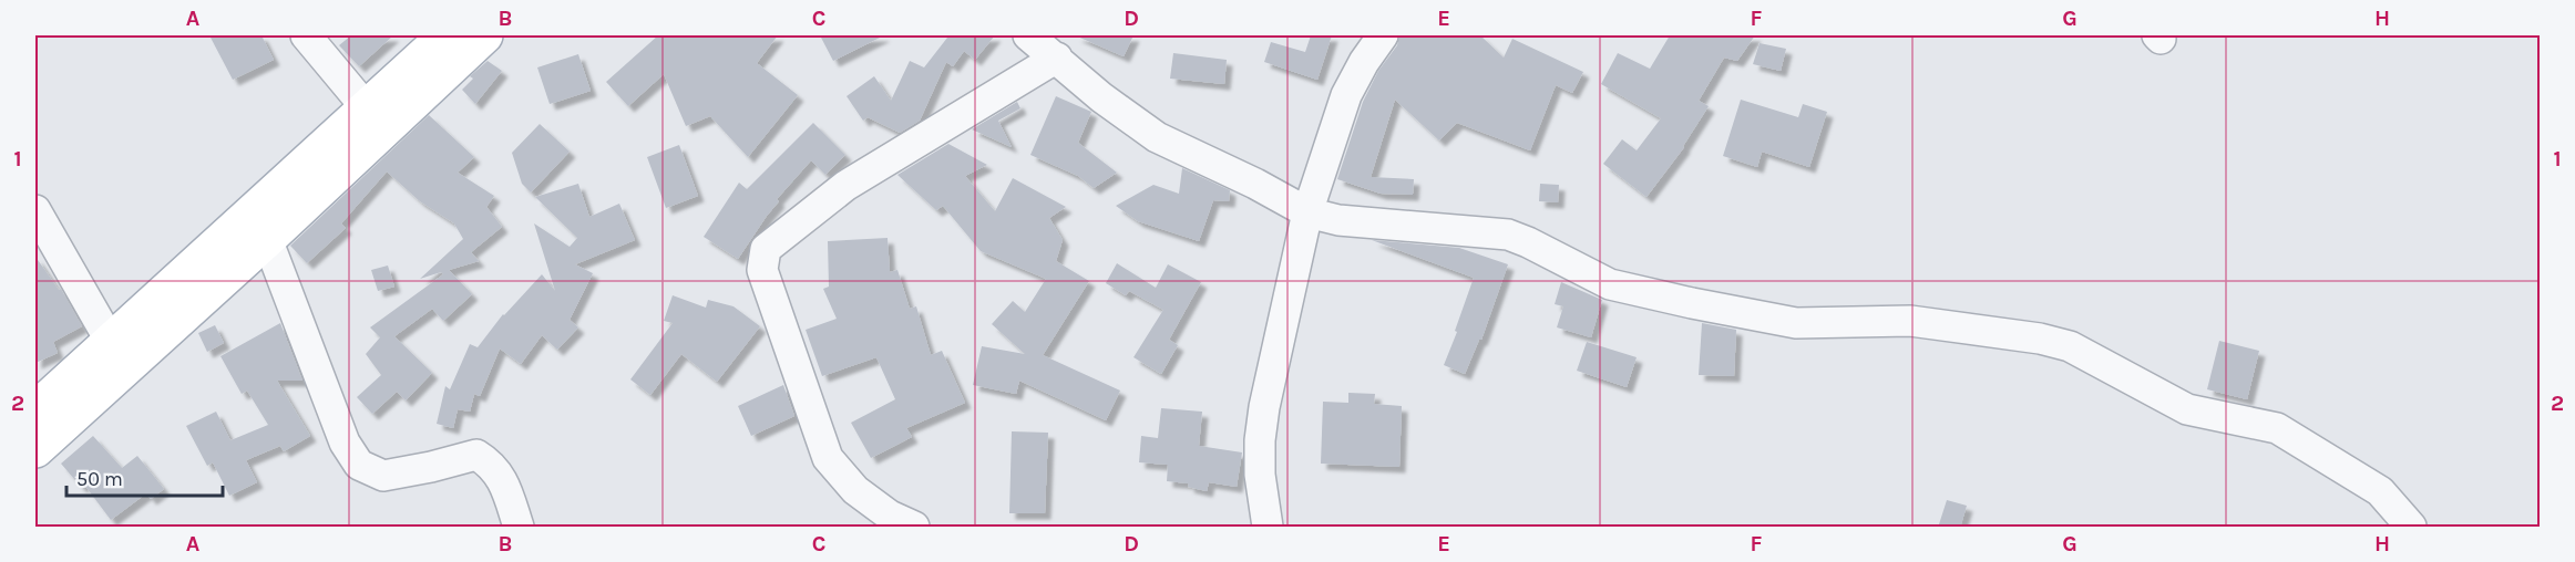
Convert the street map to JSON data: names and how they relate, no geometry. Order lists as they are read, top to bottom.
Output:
{
  "scale_bar": "50 m",
  "grid": {
    "columns": [
      "A",
      "B",
      "C",
      "D",
      "E",
      "F",
      "G",
      "H"
    ],
    "rows": ["1", "2"]
  }
}
